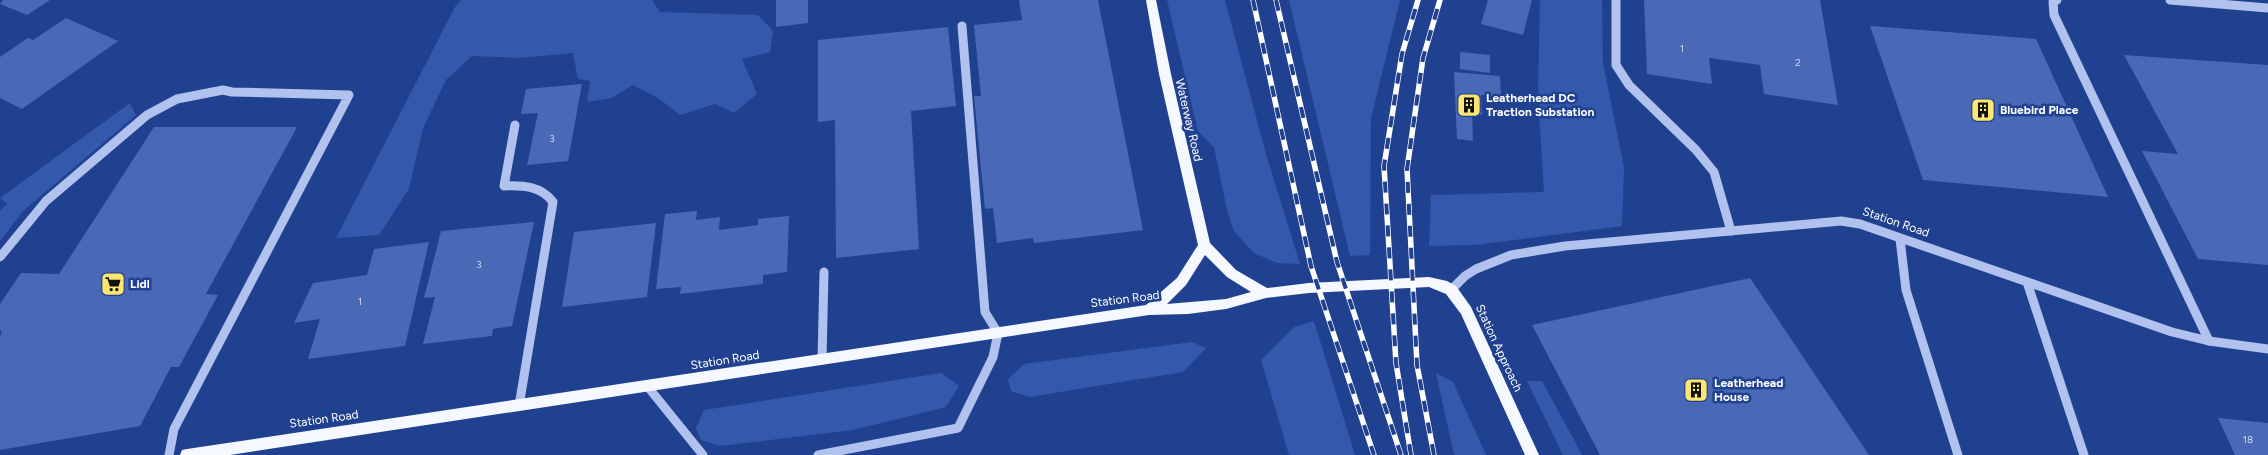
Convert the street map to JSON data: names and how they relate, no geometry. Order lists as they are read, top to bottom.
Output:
{
  "streets": {
    "main road": ["Waterway Road", "Station Road", "Station Approach"]
  },
  "crossings": [
    ["Waterway Road", "Station Road"],
    ["Station Road", "Station Approach"]
  ],
  "places": {
    "building": ["Leatherhead DC Traction Substation", "Bluebird Place", "Leatherhead House"],
    "supermarket": ["Lidl"]
  },
  "house_numbers": [
    "1",
    "2",
    "3",
    "3",
    "1",
    "18"
  ]
}
